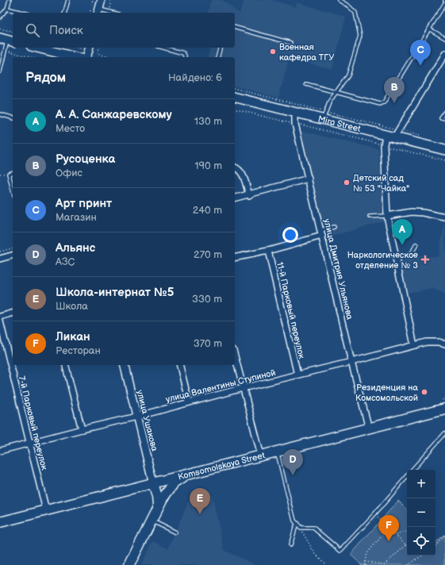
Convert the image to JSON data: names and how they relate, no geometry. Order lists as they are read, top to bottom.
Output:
{
  "streets": {
    "main road": ["Mira Street", "Komsomolskaya Street"],
    "street": [
      "улица Дмитрия Ульянова",
      "11-й Парковый переулок",
      "улица Валентины Ступиной",
      "улица Ушакова",
      "7-й Парковый переулок"
    ]
  },
  "crossings": [
    ["Mira Street", "улица Дмитрия Ульянова"],
    ["улица Дмитрия Ульянова", "улица Валентины Ступиной"],
    ["улица Дмитрия Ульянова", "Komsomolskaya Street"],
    ["11-й Парковый переулок", "улица Валентины Ступиной"],
    ["улица Валентины Ступиной", "улица Ушакова"],
    ["улица Валентины Ступиной", "7-й Парковый переулок"],
    ["улица Ушакова", "Komsomolskaya Street"],
    ["7-й Парковый переулок", "Komsomolskaya Street"]
  ],
  "places": {
    "other": ["Военная кафедра ТГУ", "Детский сад № 53 \"Чайка\"", "Резиденция на Комсомольской"],
    "health": ["Наркологическое отделение № 3"]
  },
  "page": {
    "search": "Поиск",
    "pins": [
      "C",
      "B",
      "A",
      "D",
      "E",
      "F"
    ],
    "heading": ["Рядом", "Найдено: 6"],
    "list": [
      {
        "mark": "A",
        "name": "А. А. Санжаревскому",
        "note": "Место",
        "value": "130 m"
      },
      {
        "mark": "B",
        "name": "Русоценка",
        "note": "Офис",
        "value": "190 m"
      },
      {
        "mark": "C",
        "name": "Арт принт",
        "note": "Магазин",
        "value": "240 m"
      },
      {
        "mark": "D",
        "name": "Альянс",
        "note": "АЗС",
        "value": "270 m"
      },
      {
        "mark": "E",
        "name": "Школа-интернат №5",
        "note": "Школа",
        "value": "330 m"
      },
      {
        "mark": "F",
        "name": "Ликан",
        "note": "Ресторан",
        "value": "370 m"
      }
    ],
    "map_buttons": ["+", "−"]
  }
}
